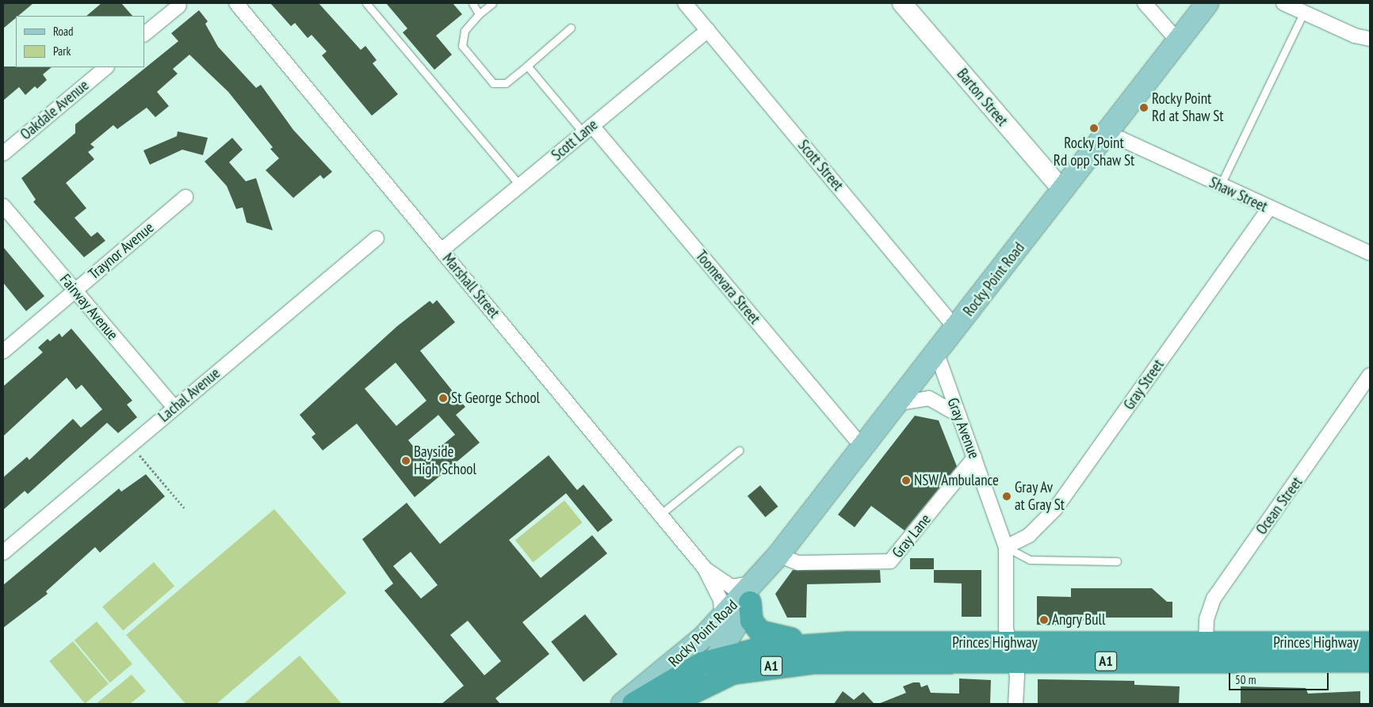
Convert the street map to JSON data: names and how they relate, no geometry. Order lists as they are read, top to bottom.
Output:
{
  "streets": {
    "highway": ["Princes Highway", "A1"],
    "main road": ["Rocky Point Road"],
    "street": [
      "Barton Street",
      "Oakdale Avenue",
      "Scott Lane",
      "Scott Street",
      "Shaw Street",
      "Traynor Avenue",
      "Marshall Street",
      "Toomevara Street",
      "Fairway Avenue",
      "Gray Street",
      "Lachal Avenue",
      "Gray Avenue",
      "Ocean Street",
      "Gray Lane"
    ]
  },
  "crossings": [
    ["Barton Street", "Rocky Point Road"],
    ["Scott Lane", "Scott Street"],
    ["Scott Lane", "Marshall Street"],
    ["Scott Lane", "Toomevara Street"],
    ["Scott Street", "Rocky Point Road"],
    ["Shaw Street", "Rocky Point Road"],
    ["Shaw Street", "Gray Street"],
    ["Traynor Avenue", "Fairway Avenue"],
    ["Rocky Point Road", "Marshall Street"],
    ["Rocky Point Road", "Toomevara Street"],
    ["Rocky Point Road", "Gray Avenue"],
    ["Rocky Point Road", "Gray Lane"],
    ["Rocky Point Road", "Princes Highway"],
    ["Fairway Avenue", "Lachal Avenue"],
    ["Gray Street", "Gray Avenue"],
    ["Gray Avenue", "Gray Lane"],
    ["Gray Avenue", "Princes Highway"],
    ["Ocean Street", "Princes Highway"]
  ],
  "places": [
    "Rocky Point Rd at Shaw St",
    "Rocky Point Rd opp Shaw St",
    "St George School",
    "Bayside High School",
    "NSW Ambulance",
    "Gray Av at Gray St",
    "Angry Bull"
  ],
  "legend": ["Road", "Park"],
  "scale_bar": "50 m"
}
